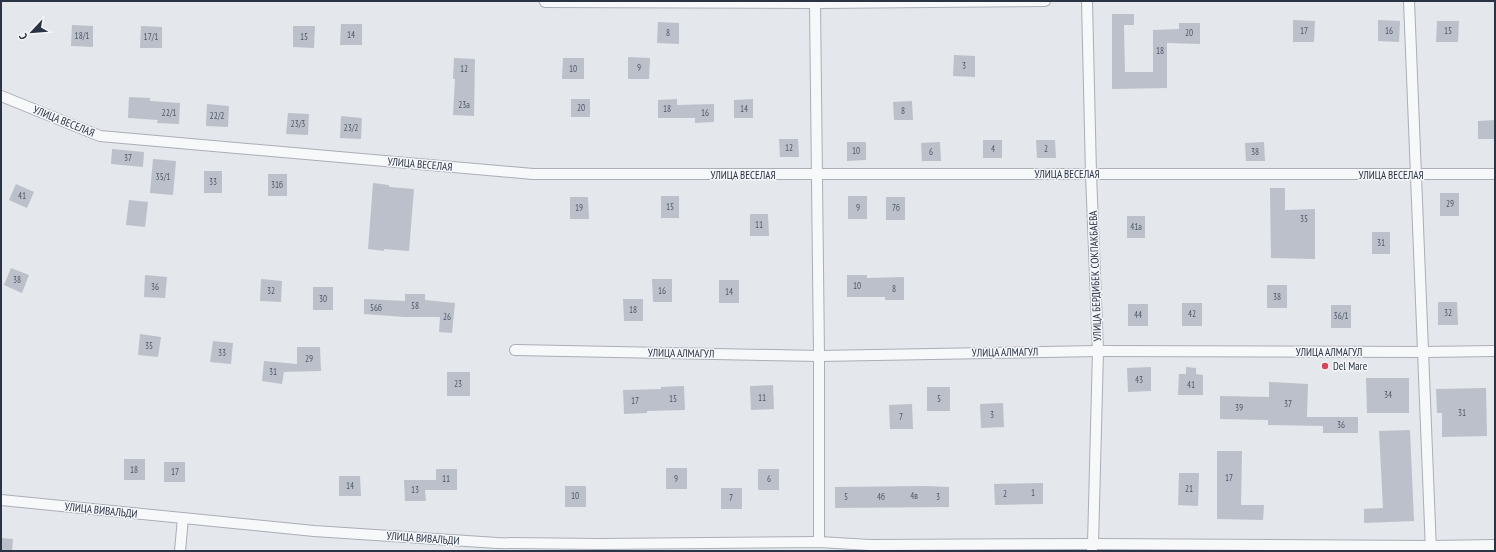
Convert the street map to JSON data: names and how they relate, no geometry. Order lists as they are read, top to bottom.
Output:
{
  "streets": {
    "street": [
      "УЛИЦА ВЕСЕЛАЯ",
      "УЛИЦА БЕРДИБЕК СОКПАКБАЕВА",
      "УЛИЦА АЛМАГУЛ",
      "УЛИЦА ВИВАЛЬДИ"
    ]
  },
  "crossings": [
    ["УЛИЦА ВЕСЕЛАЯ", "УЛИЦА БЕРДИБЕК СОКПАКБАЕВА"],
    ["УЛИЦА БЕРДИБЕК СОКПАКБАЕВА", "УЛИЦА АЛМАГУЛ"],
    ["УЛИЦА БЕРДИБЕК СОКПАКБАЕВА", "УЛИЦА ВИВАЛЬДИ"]
  ],
  "places": ["Del Mare"],
  "house_numbers": [
    "17",
    "16",
    "15",
    "8",
    "20",
    "14",
    "18/1",
    "17/1",
    "15",
    "18",
    "3",
    "9",
    "12",
    "10",
    "23а",
    "20",
    "18",
    "14",
    "8",
    "22/1",
    "16",
    "22/2",
    "23/3",
    "23/2",
    "12",
    "4",
    "2",
    "10",
    "6",
    "38",
    "37",
    "35/1",
    "33",
    "31б",
    "41",
    "29",
    "15",
    "19",
    "9",
    "7б",
    "35",
    "11",
    "41а",
    "31",
    "38",
    "10",
    "36",
    "8",
    "32",
    "16",
    "14",
    "38",
    "30",
    "58",
    "56б",
    "18",
    "32",
    "42",
    "44",
    "36/1",
    "26",
    "35",
    "33",
    "29",
    "31",
    "43",
    "23",
    "41",
    "34",
    "11",
    "15",
    "5",
    "17",
    "37",
    "39",
    "31",
    "3",
    "7",
    "36",
    "18",
    "17",
    "17",
    "11",
    "9",
    "6",
    "14",
    "21",
    "13",
    "1",
    "2",
    "10",
    "4в",
    "5",
    "4б",
    "3",
    "7"
  ],
  "north": "bottom left"
}
